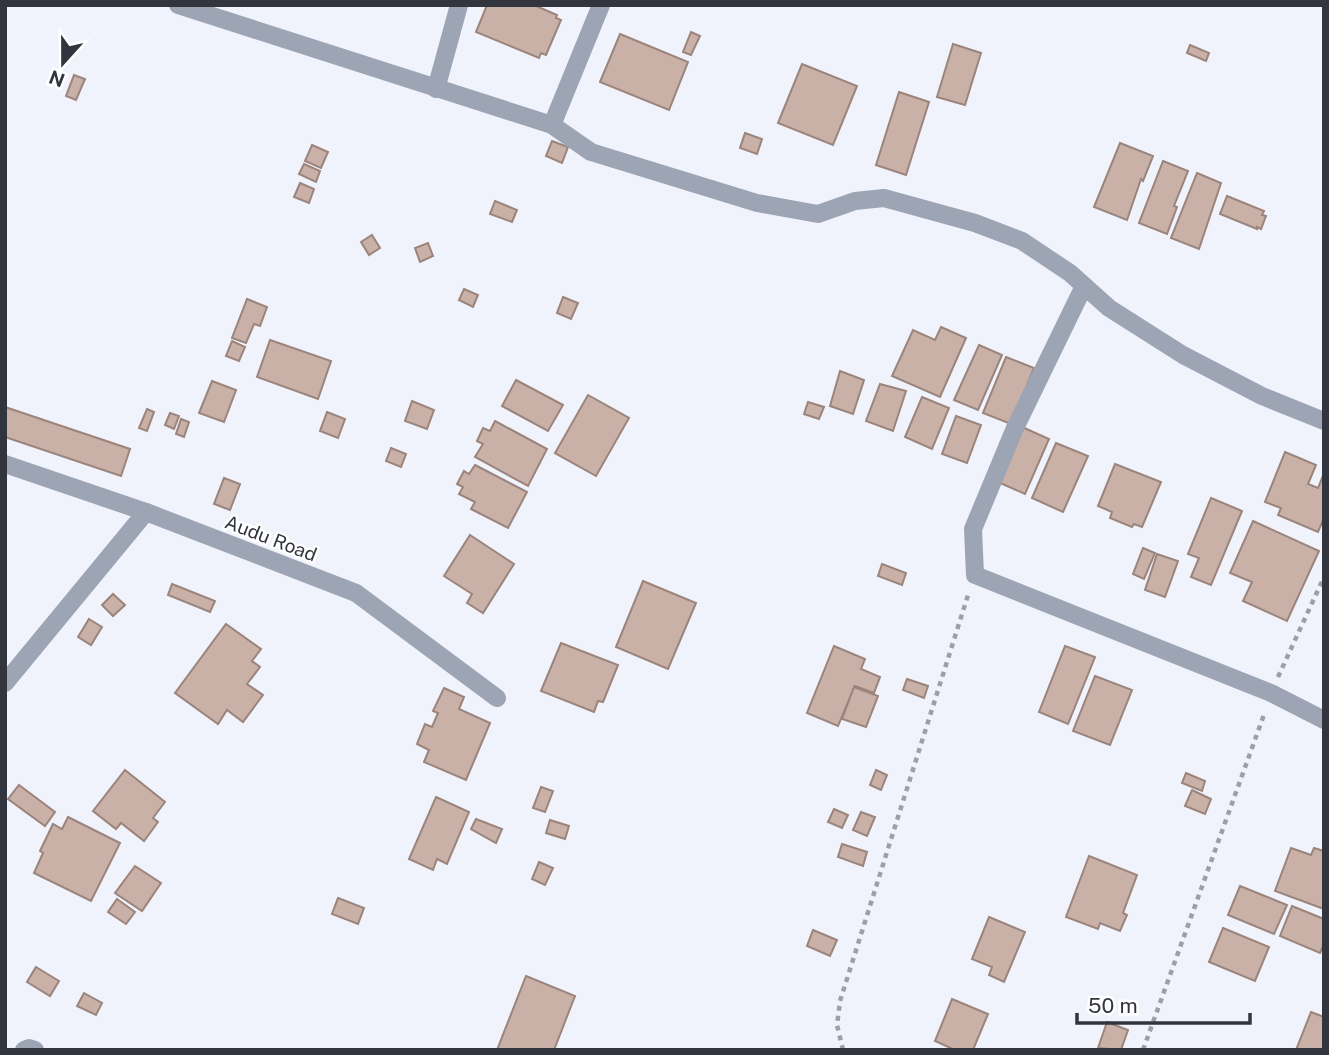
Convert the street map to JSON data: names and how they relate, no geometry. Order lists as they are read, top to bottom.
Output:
{
  "streets": {
    "street": ["Audu Road"]
  },
  "scale_bar": "50 m",
  "north": "bottom"
}
